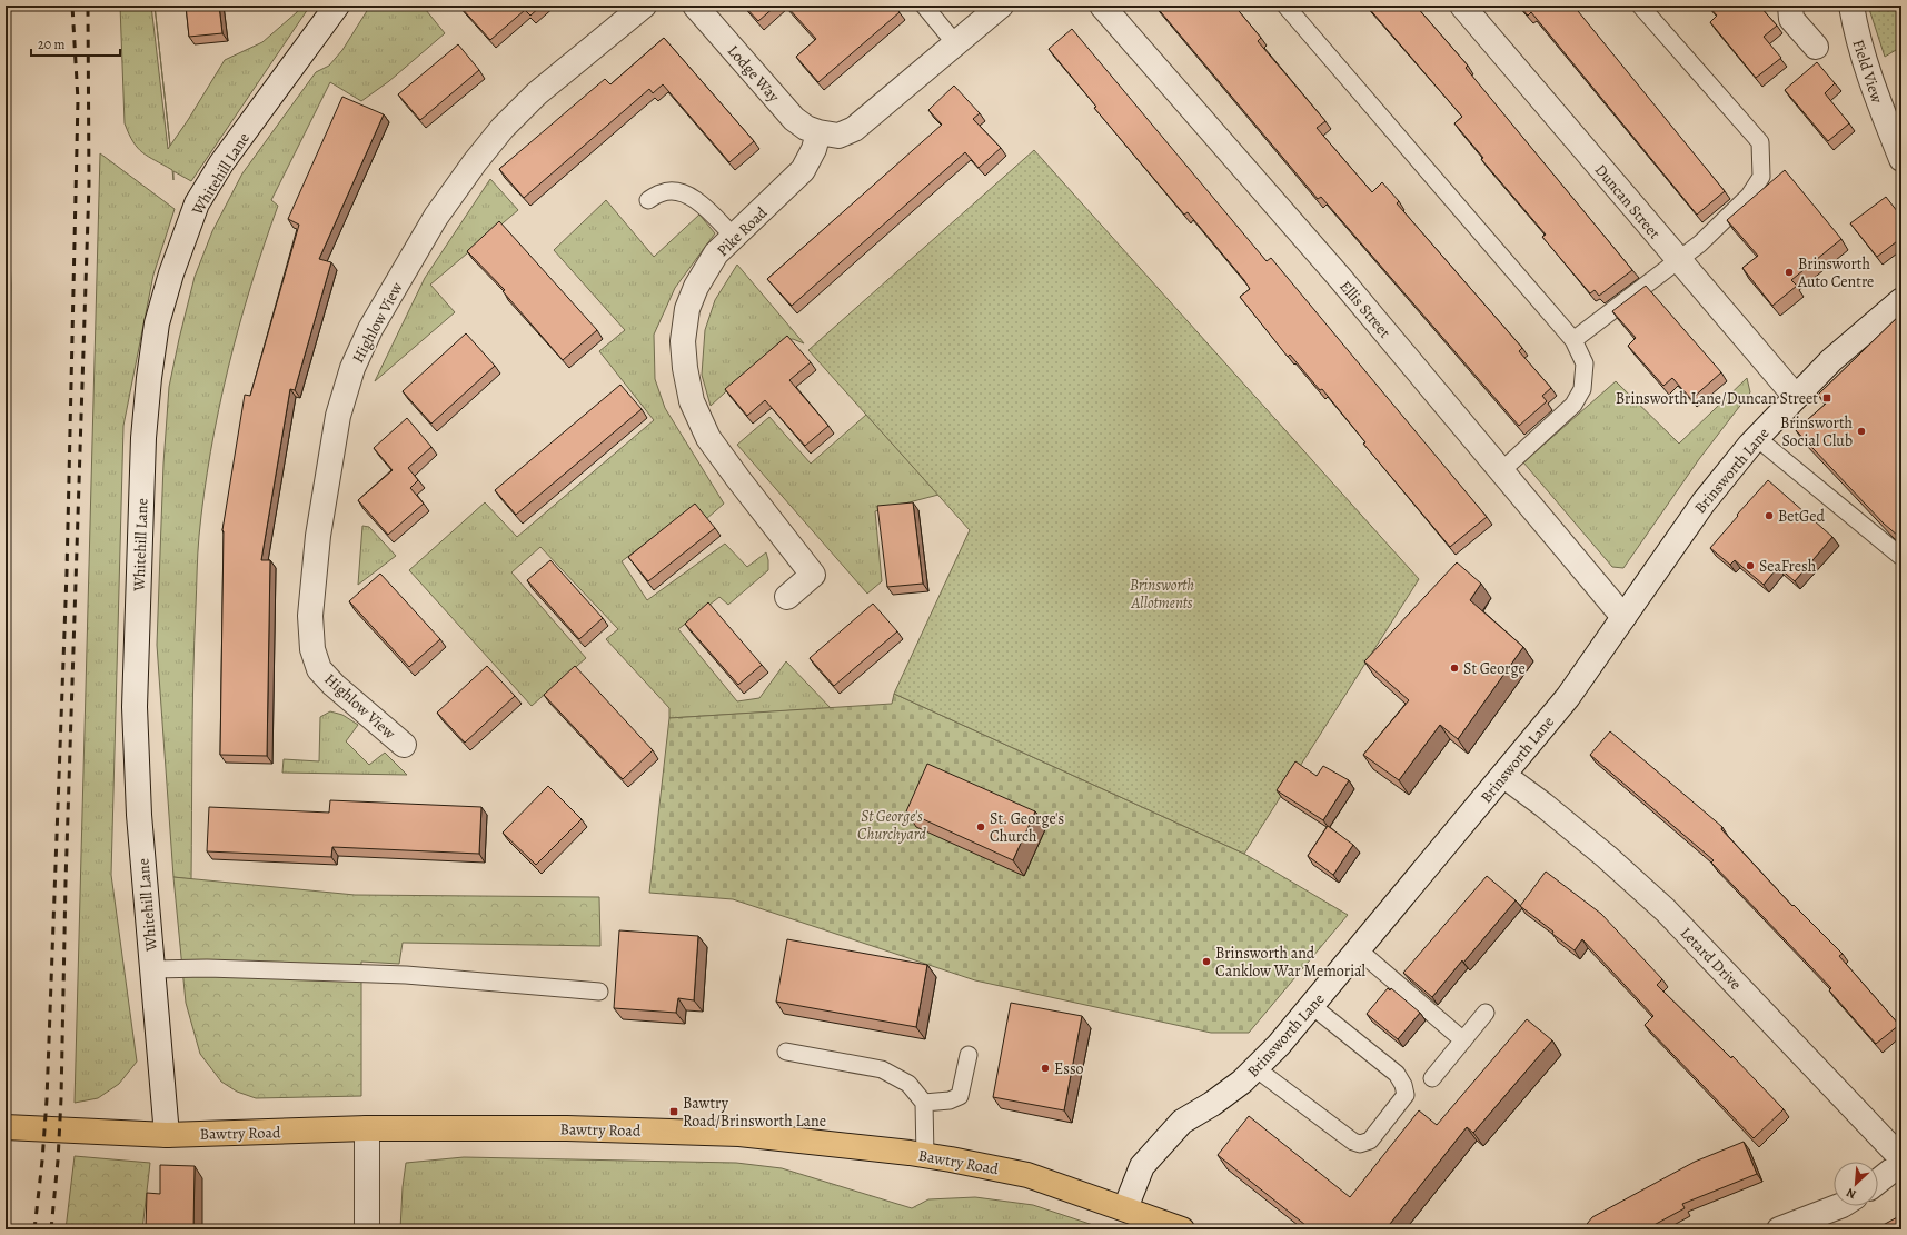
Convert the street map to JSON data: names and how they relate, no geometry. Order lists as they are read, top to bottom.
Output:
{
  "streets": {
    "main road": ["Bawtry Road"],
    "street": [
      "Field View",
      "Lodge Way",
      "Whitehill Lane",
      "Duncan Street",
      "Pike Road",
      "Ellis Street",
      "Highlow View",
      "Brinsworth Lane",
      "Letard Drive"
    ]
  },
  "crossings": [
    ["Lodge Way", "Pike Road"],
    ["Whitehill Lane", "Bawtry Road"],
    ["Duncan Street", "Brinsworth Lane"],
    ["Ellis Street", "Brinsworth Lane"],
    ["Brinsworth Lane", "Letard Drive"],
    ["Brinsworth Lane", "Bawtry Road"]
  ],
  "parks": ["Brinsworth Allotments", "St George's Churchyard"],
  "places": {
    "other": [
      "Brinsworth Auto Centre",
      "Brinsworth Social Club",
      "BetGed",
      "SeaFresh",
      "St George",
      "St. George's Church",
      "Brinsworth and Canklow War Memorial",
      "Esso"
    ],
    "transit": ["Brinsworth Lane/Duncan Street", "Bawtry Road/Brinsworth Lane"]
  },
  "scale_bar": "20 m",
  "north": "bottom left"
}
